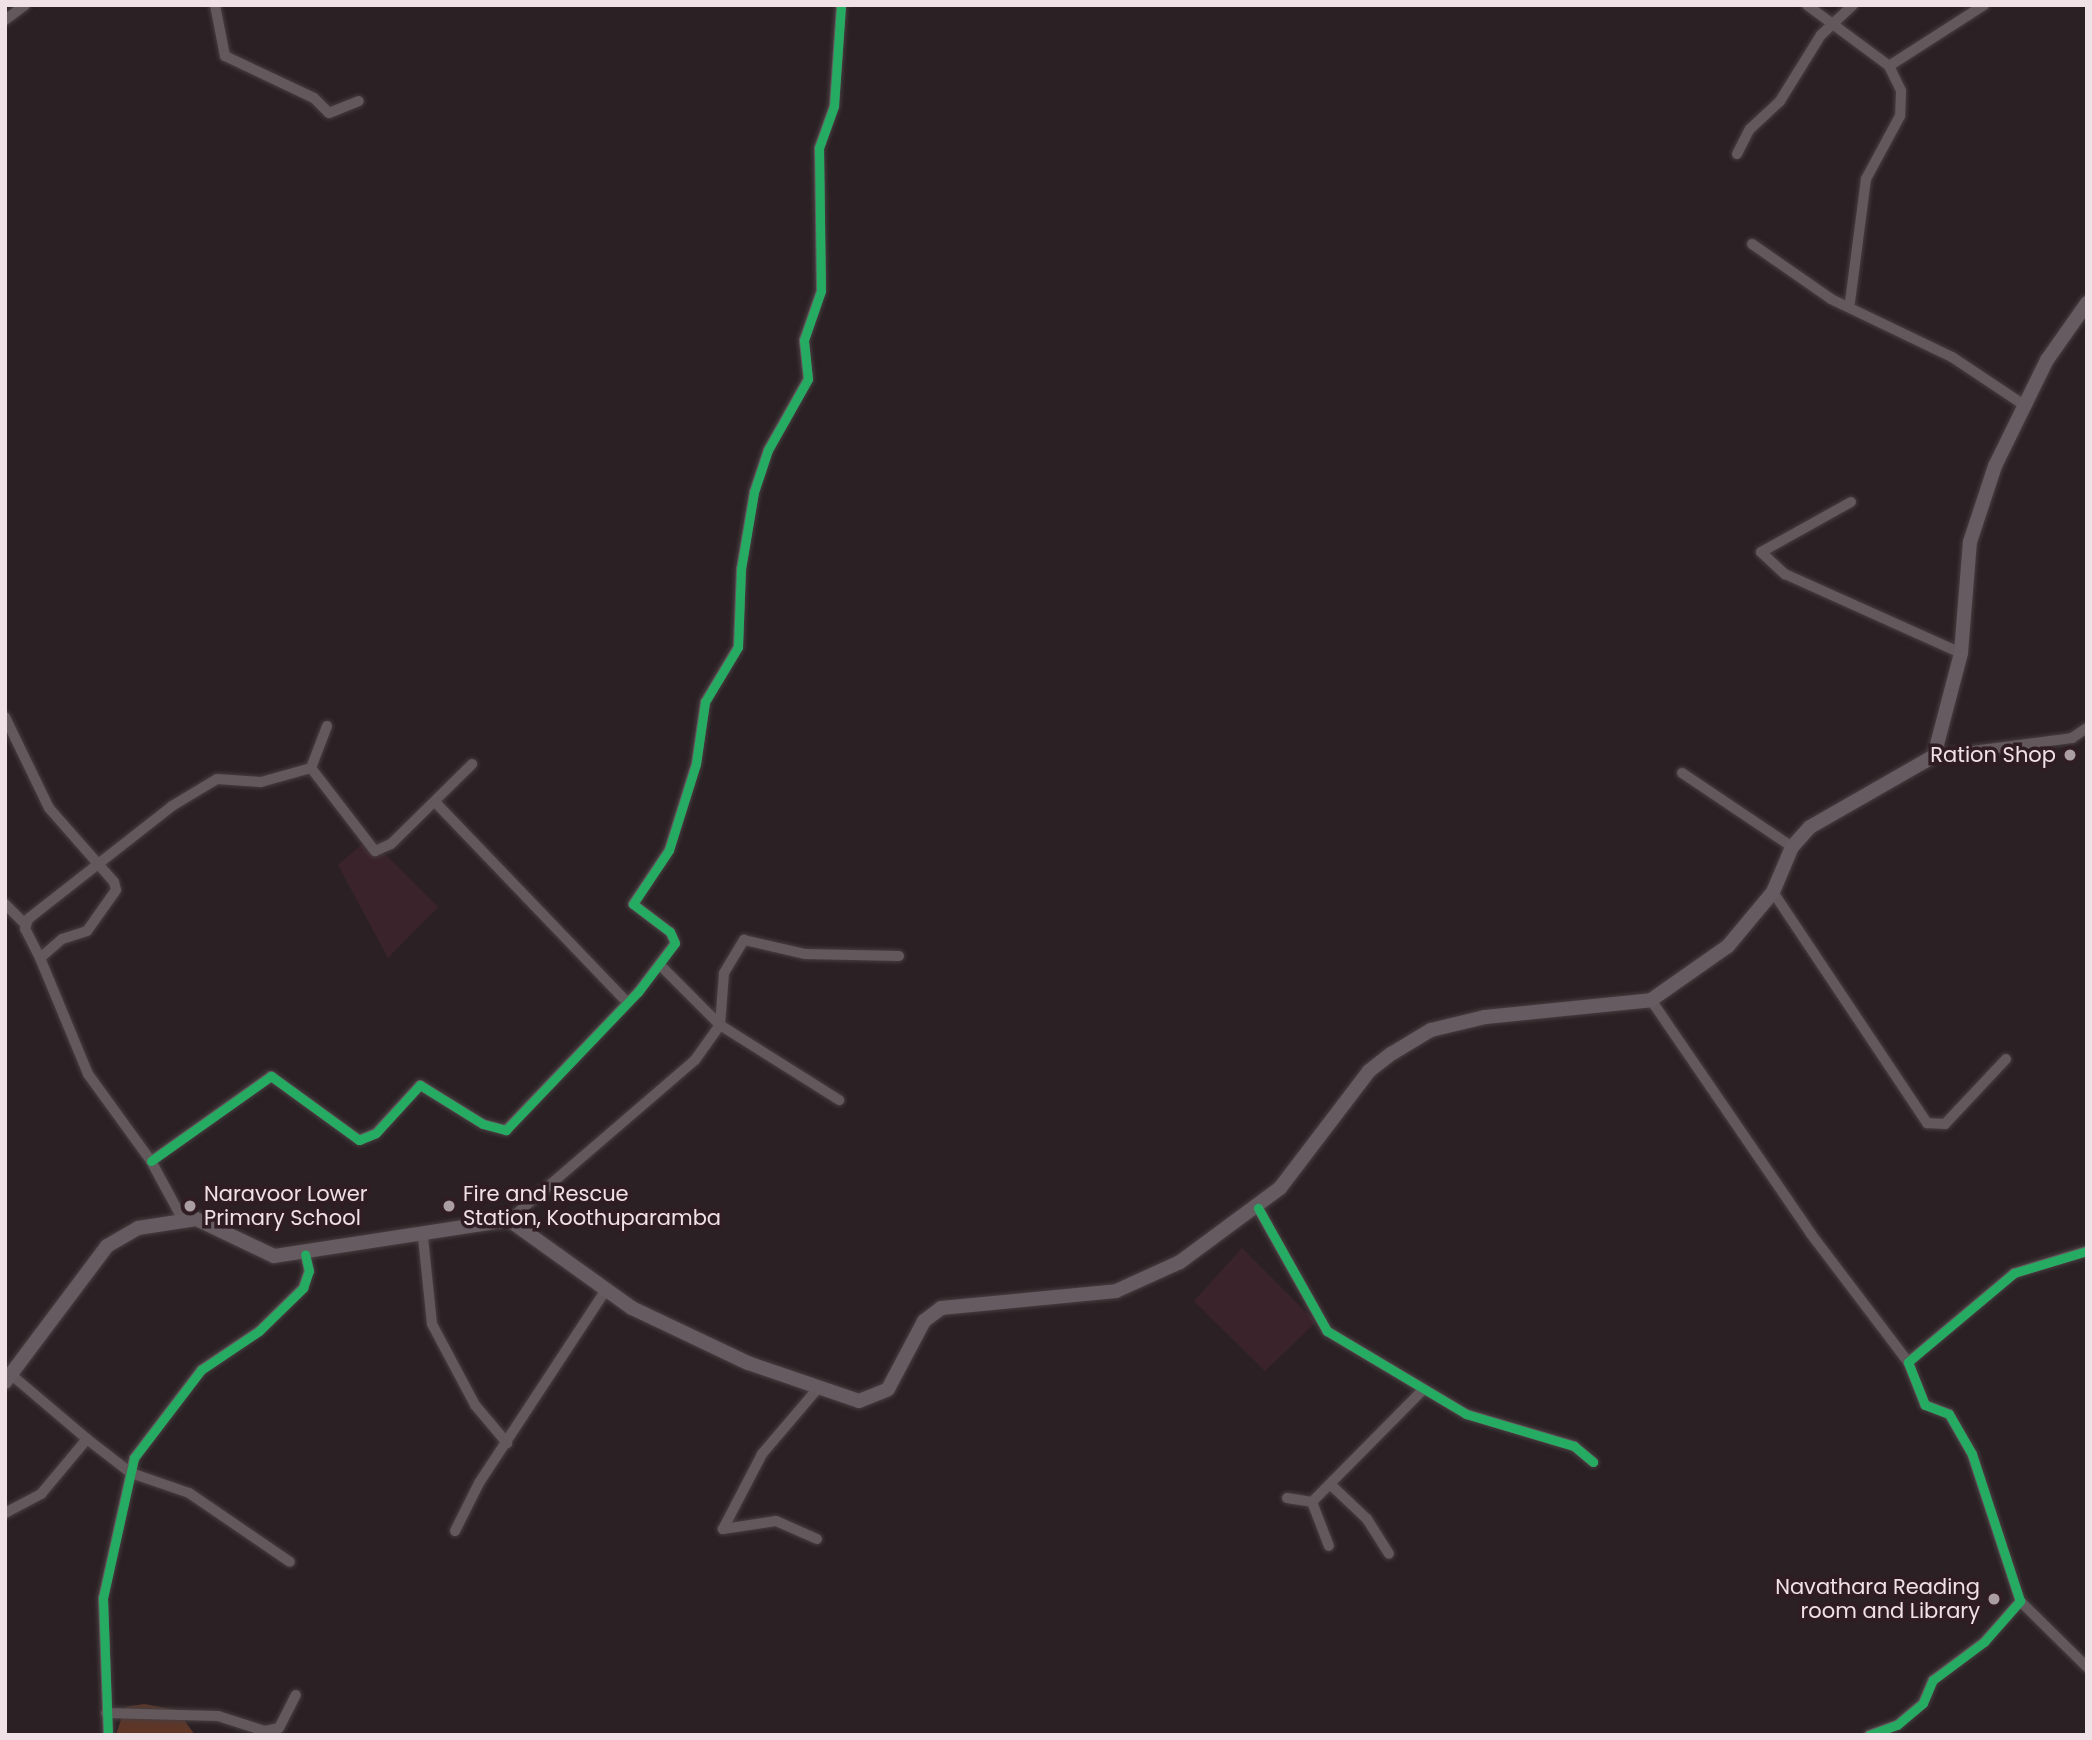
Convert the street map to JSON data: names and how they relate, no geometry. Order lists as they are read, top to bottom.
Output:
{
  "places": [
    "Ration Shop",
    "Naravoor Lower Primary School",
    "Fire and Rescue Station, Koothuparamba",
    "Navathara Reading room and Library"
  ]
}
